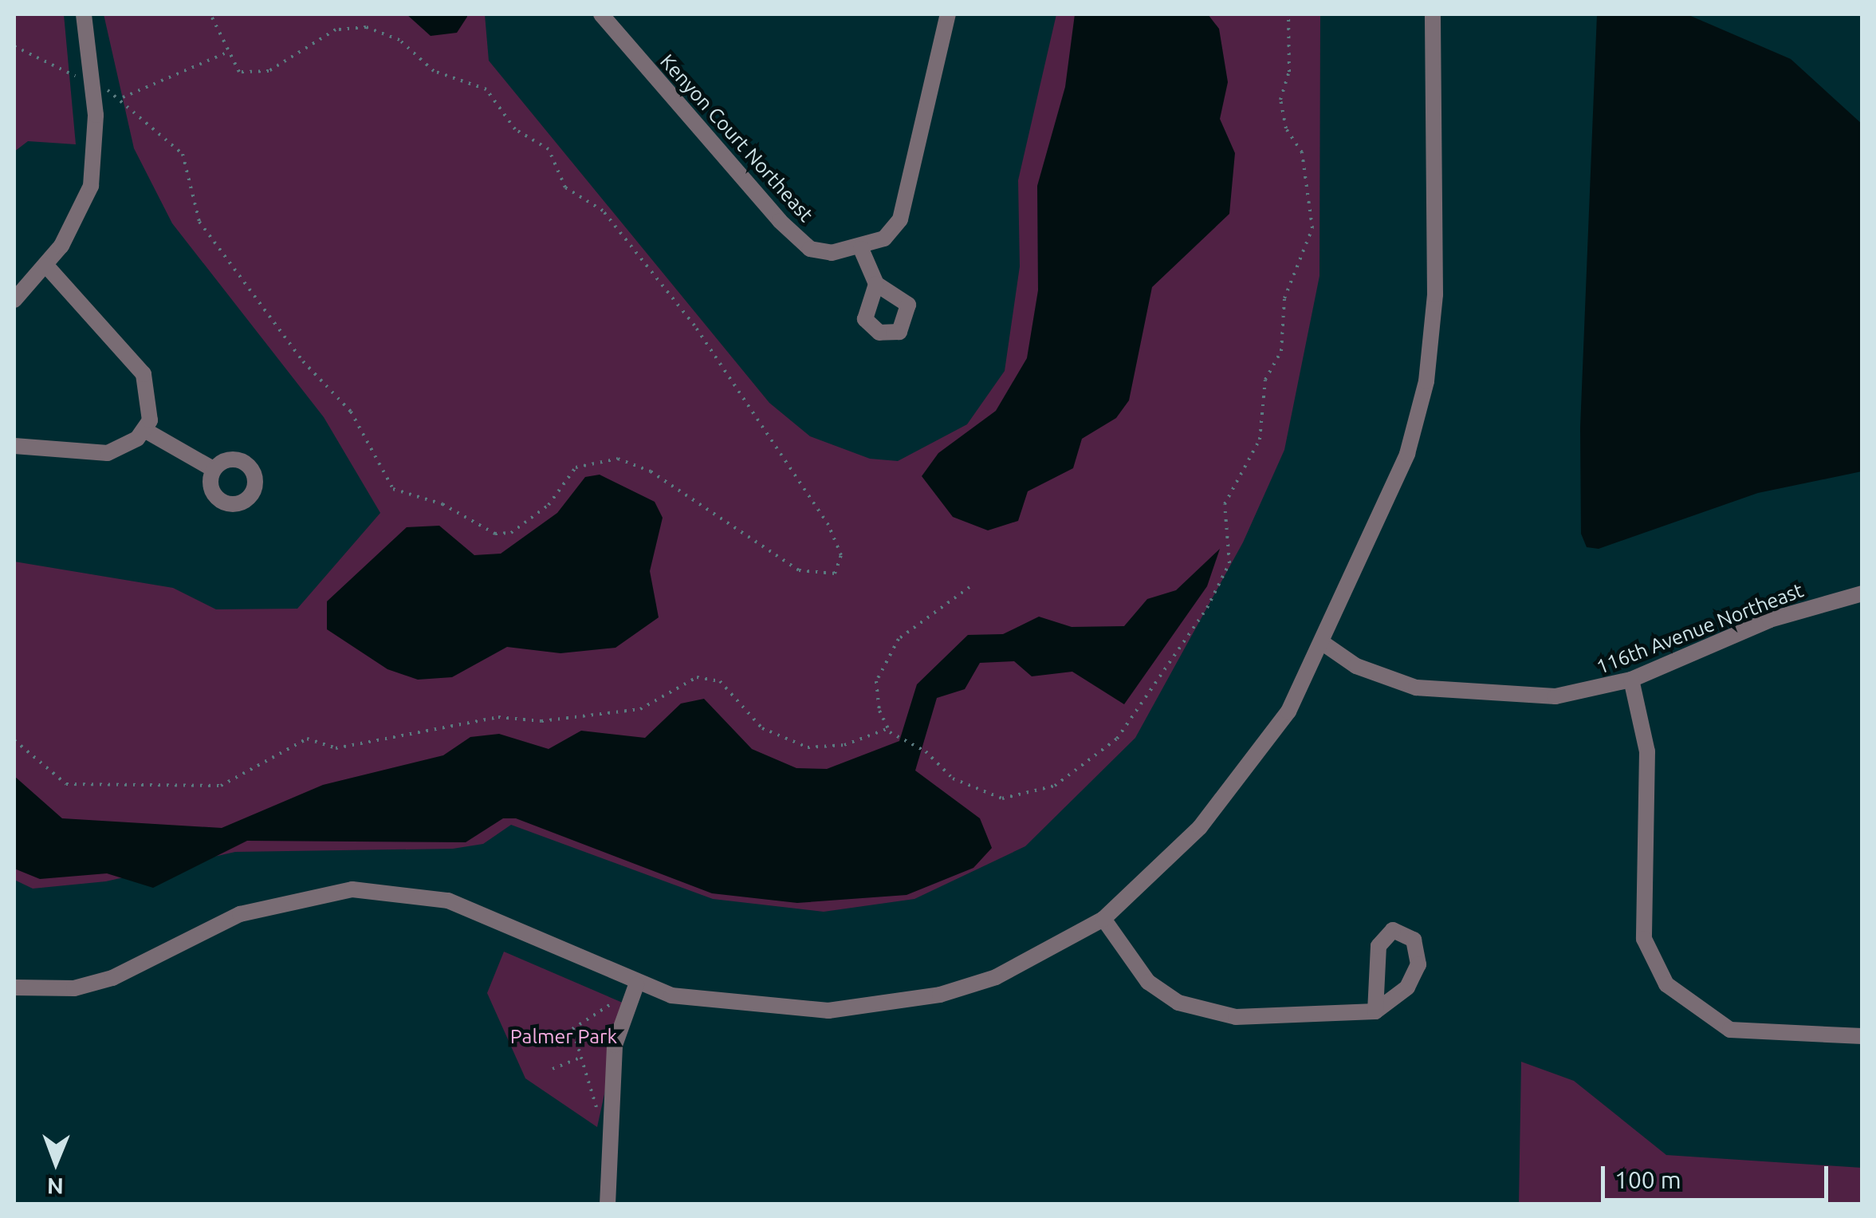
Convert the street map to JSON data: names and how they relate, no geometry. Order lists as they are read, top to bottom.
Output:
{
  "streets": {
    "street": ["Kenyon Court Northeast", "116th Avenue Northeast"]
  },
  "parks": ["Palmer Park"],
  "scale_bar": "100 m",
  "north": "bottom"
}
